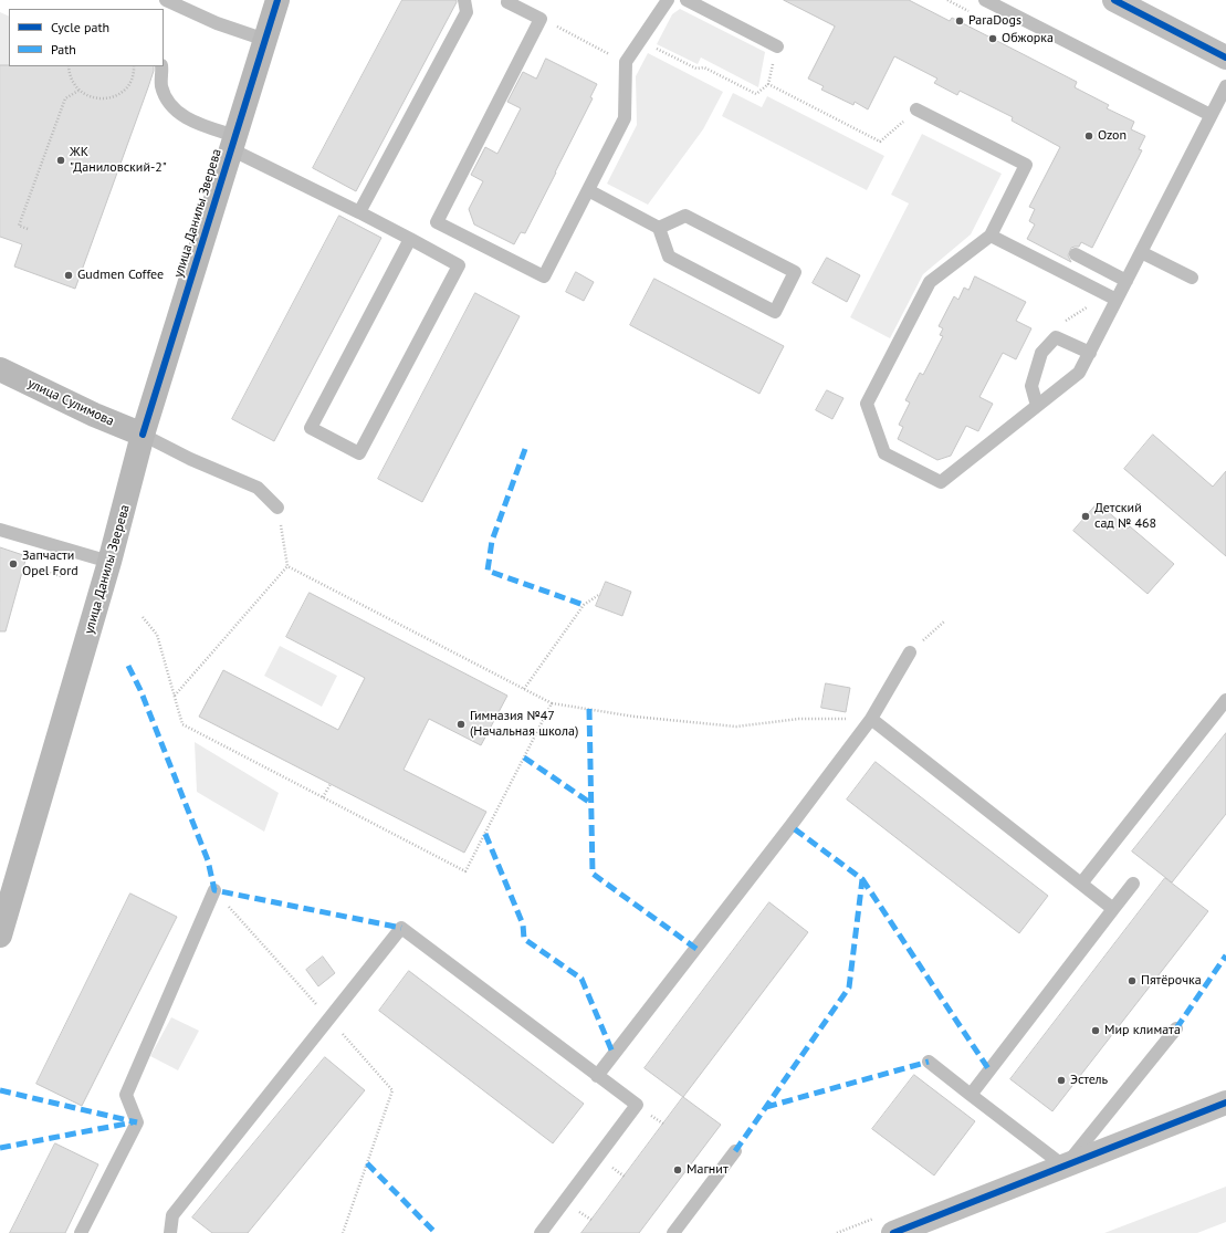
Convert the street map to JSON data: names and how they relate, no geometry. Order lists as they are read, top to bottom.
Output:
{
  "streets": {
    "main road": ["улица Данилы Зверева", "улица Сулимова"]
  },
  "crossings": [
    ["улица Данилы Зверева", "улица Сулимова"]
  ],
  "places": [
    "ParaDogs",
    "Обжорка",
    "Ozon",
    "ЖК \"Даниловский-2\"",
    "Gudmen Coffee",
    "Детский сад № 468",
    "Запчасти Opel Ford",
    "Гимназия №47 (Начальная школа)",
    "Пятёрочка",
    "Мир климата",
    "Эстель",
    "Магнит"
  ],
  "legend": ["Cycle path", "Path"]
}
